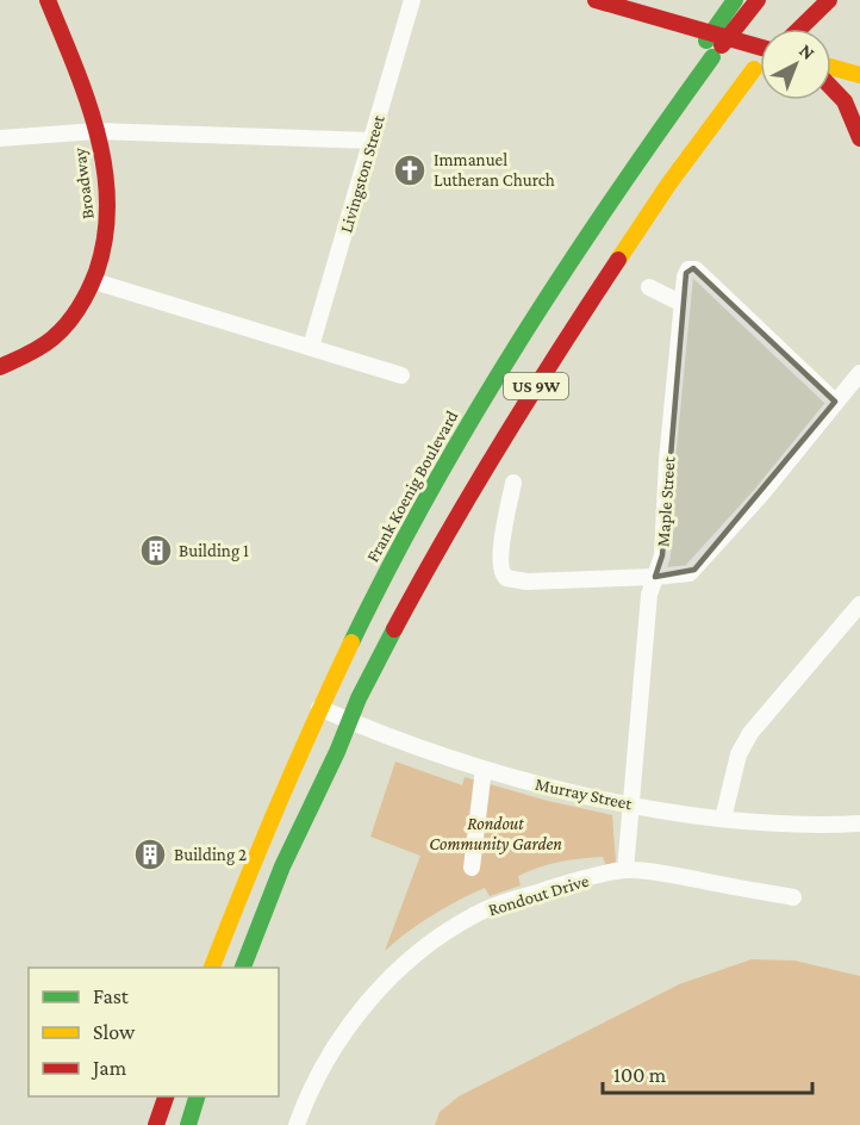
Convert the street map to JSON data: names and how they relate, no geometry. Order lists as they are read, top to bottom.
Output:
{
  "streets": {
    "main road": ["Broadway", "US 9W", "Frank Koenig Boulevard"],
    "street": [
      "Livingston Street",
      "Maple Street",
      "Murray Street",
      "Rondout Drive"
    ]
  },
  "crossings": [
    ["US 9W", "Murray Street"],
    ["Frank Koenig Boulevard", "Murray Street"],
    ["Maple Street", "Murray Street"]
  ],
  "parks": ["Rondout Community Garden"],
  "places": {
    "church": ["Immanuel Lutheran Church"],
    "building": ["Building 1", "Building 2"]
  },
  "legend": ["Fast", "Slow", "Jam"],
  "scale_bar": "100 m",
  "north": "top right"
}
